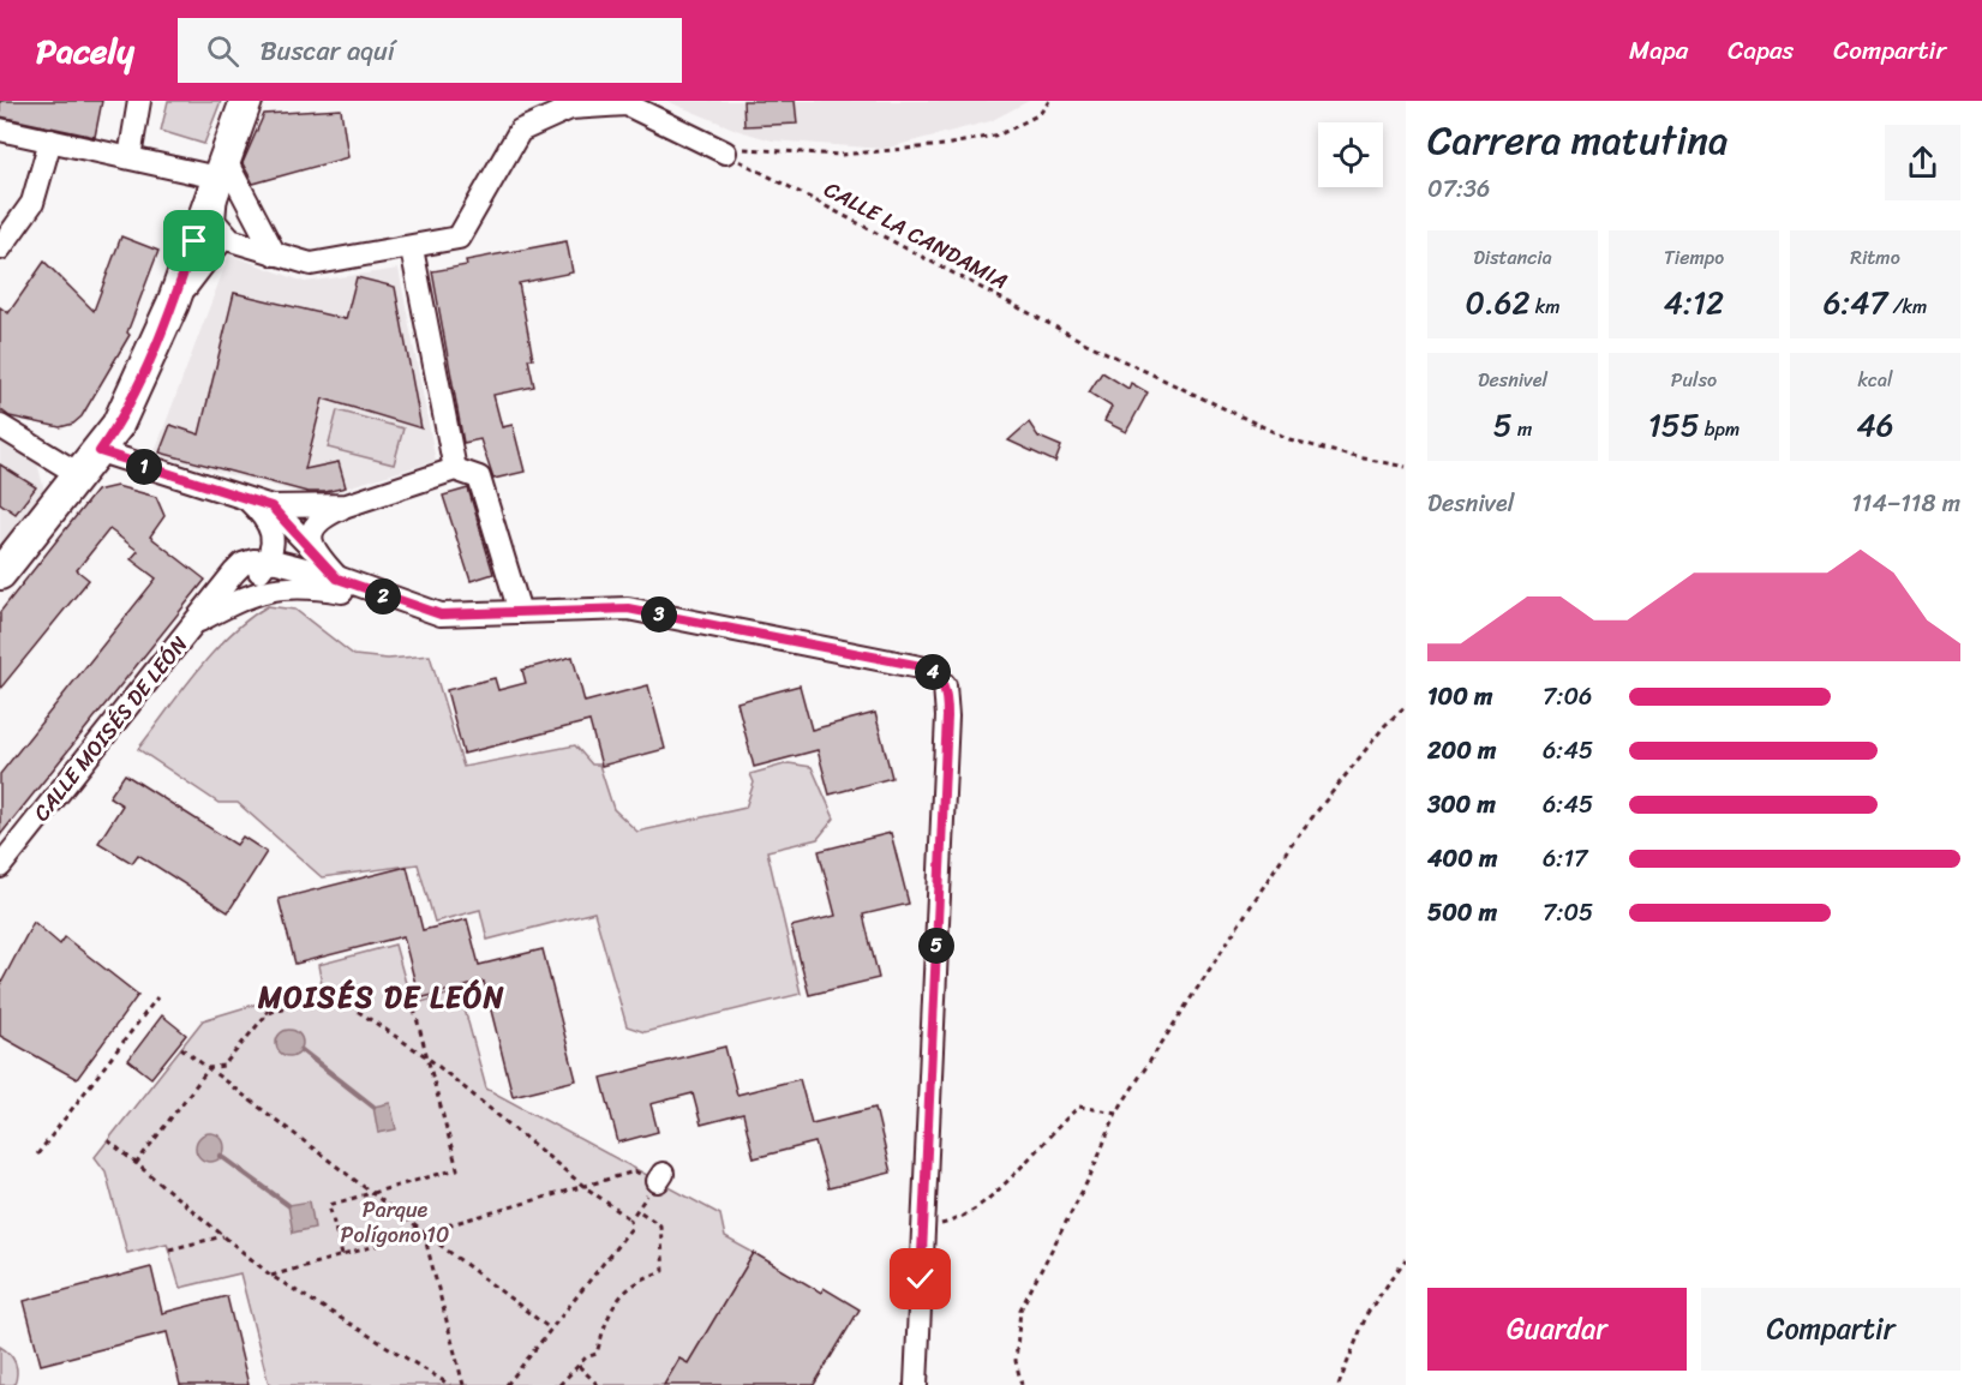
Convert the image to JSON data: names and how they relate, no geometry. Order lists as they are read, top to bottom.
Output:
{
  "streets": {
    "street": ["CALLE MOISÉS DE LEÓN"],
    "path": ["CALLE LA CANDAMIA"]
  },
  "districts": ["MOISÉS DE LEÓN"],
  "parks": ["Parque Polígono 10"],
  "page": {
    "header": "Pacely",
    "search": "Buscar aquí",
    "nav": ["Mapa", "Capas", "Compartir"],
    "heading": ["Carrera matutina", "07:36"],
    "stats": [
      ["Distancia", "0.62 km"],
      ["Tiempo", "4:12"],
      ["Ritmo", "6:47 /km"],
      ["Desnivel", "5 m"],
      ["Pulso", "155 bpm"],
      ["kcal", "46"]
    ],
    "pins": [
      "1",
      "2",
      "3",
      "4",
      "5"
    ],
    "chart": ["Desnivel", "114–118 m"],
    "list": [
      {
        "name": "100 m",
        "note": "7:06"
      },
      {
        "name": "200 m",
        "note": "6:45"
      },
      {
        "name": "300 m",
        "note": "6:45"
      },
      {
        "name": "400 m",
        "note": "6:17"
      },
      {
        "name": "500 m",
        "note": "7:05"
      }
    ],
    "buttons": ["Guardar", "Compartir"]
  }
}
